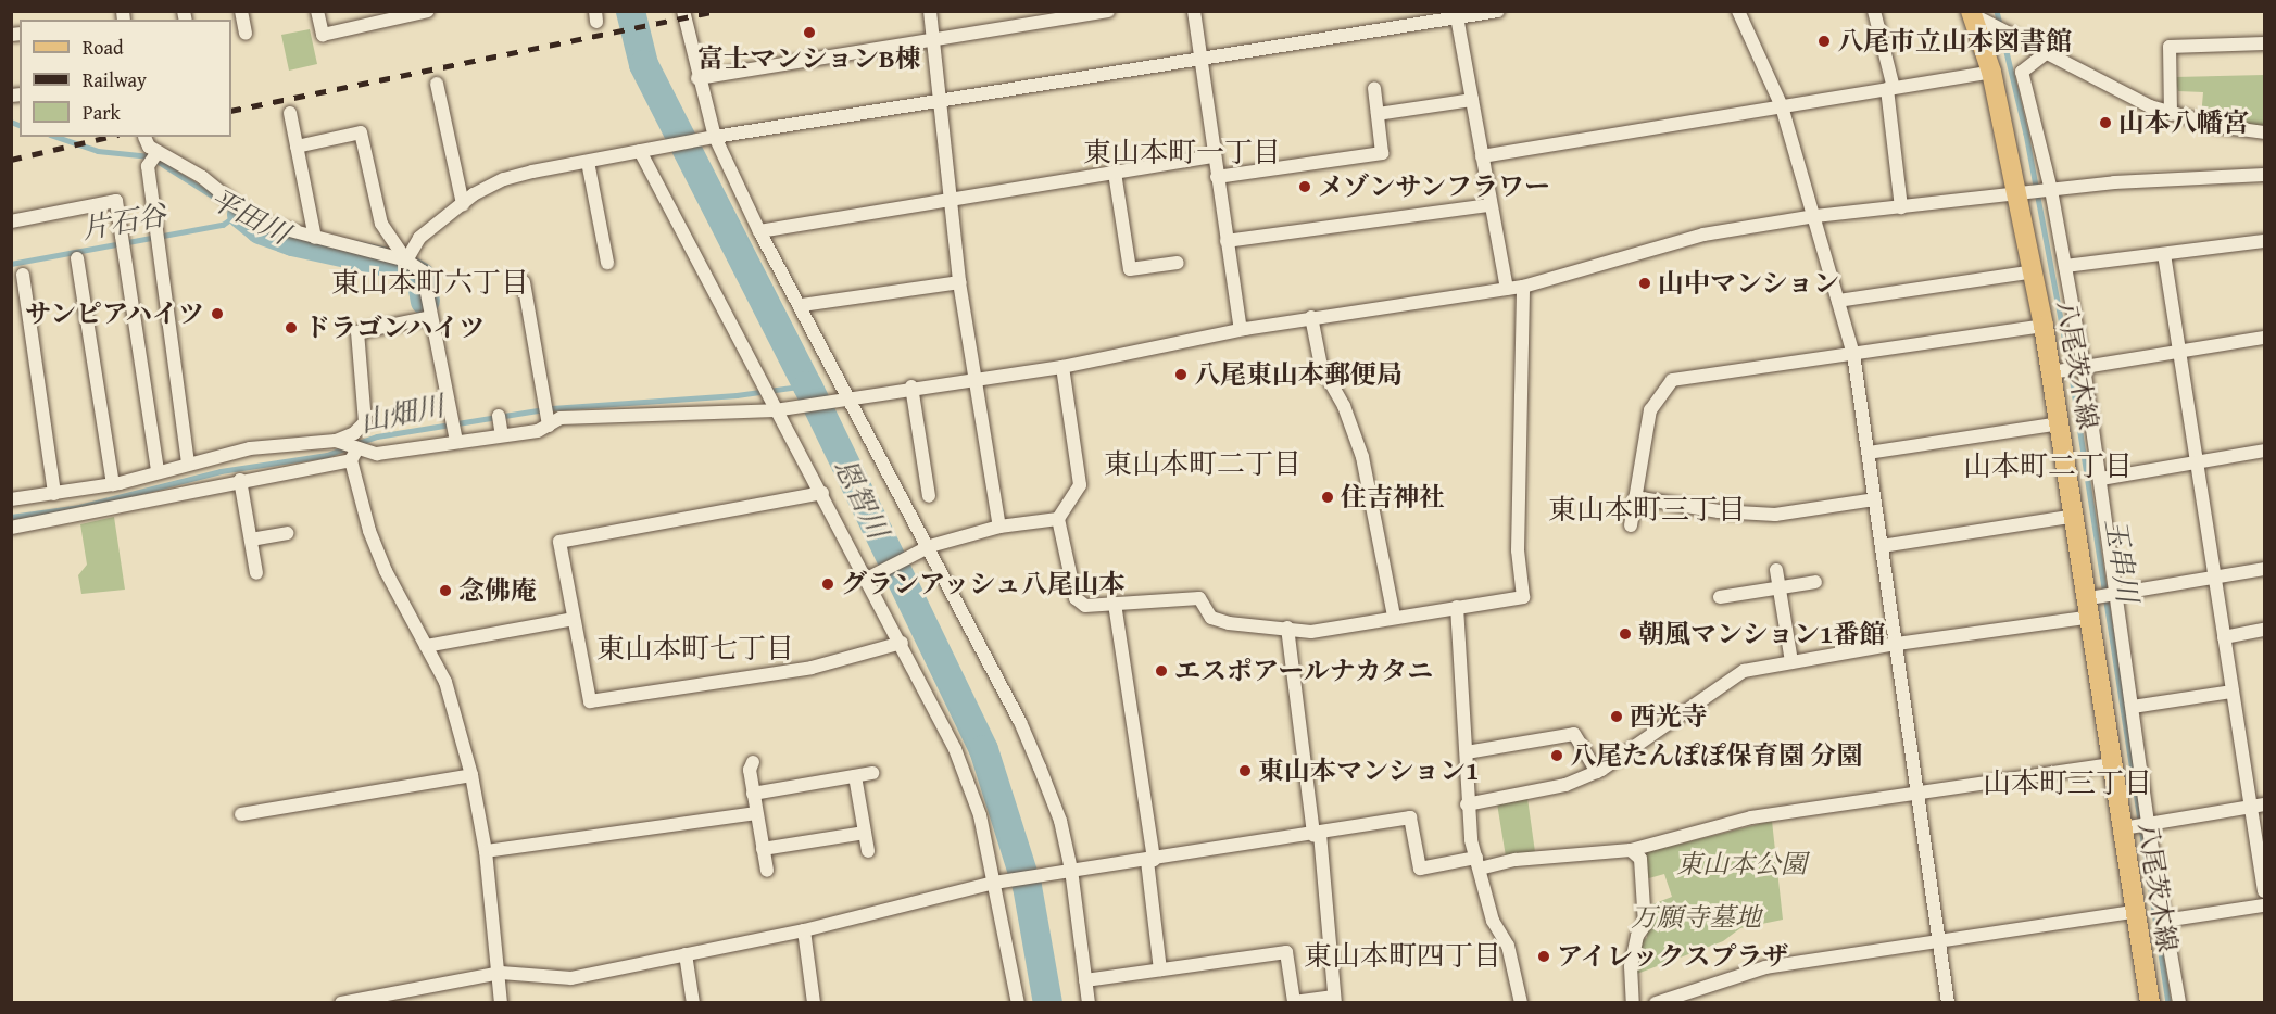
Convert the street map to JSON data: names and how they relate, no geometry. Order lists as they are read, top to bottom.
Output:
{
  "streets": {
    "main road": ["八尾茨木線"]
  },
  "districts": [
    "東山本町一丁目",
    "東山本町六丁目",
    "東山本町二丁目",
    "山本町二丁目",
    "東山本町三丁目",
    "東山本町七丁目",
    "山本町三丁目",
    "東山本町四丁目"
  ],
  "water": [
    "平田川",
    "片石谷",
    "山畑川",
    "恩智川",
    "玉串川"
  ],
  "parks": ["東山本公園", "万願寺墓地"],
  "places": [
    "富士マンションB棟",
    "八尾市立山本図書館",
    "山本八幡宮",
    "メゾンサンフラワー",
    "山中マンション",
    "サンピアハイツ",
    "ドラゴンハイツ",
    "八尾東山本郵便局",
    "住吉神社",
    "グランアッシュ八尾山本",
    "念佛庵",
    "朝風マンション1番館",
    "エスポアールナカタニ",
    "西光寺",
    "八尾たんぽぽ保育園 分園",
    "東山本マンション1",
    "アイレックスプラザ"
  ],
  "legend": ["Road", "Railway", "Park"]
}
